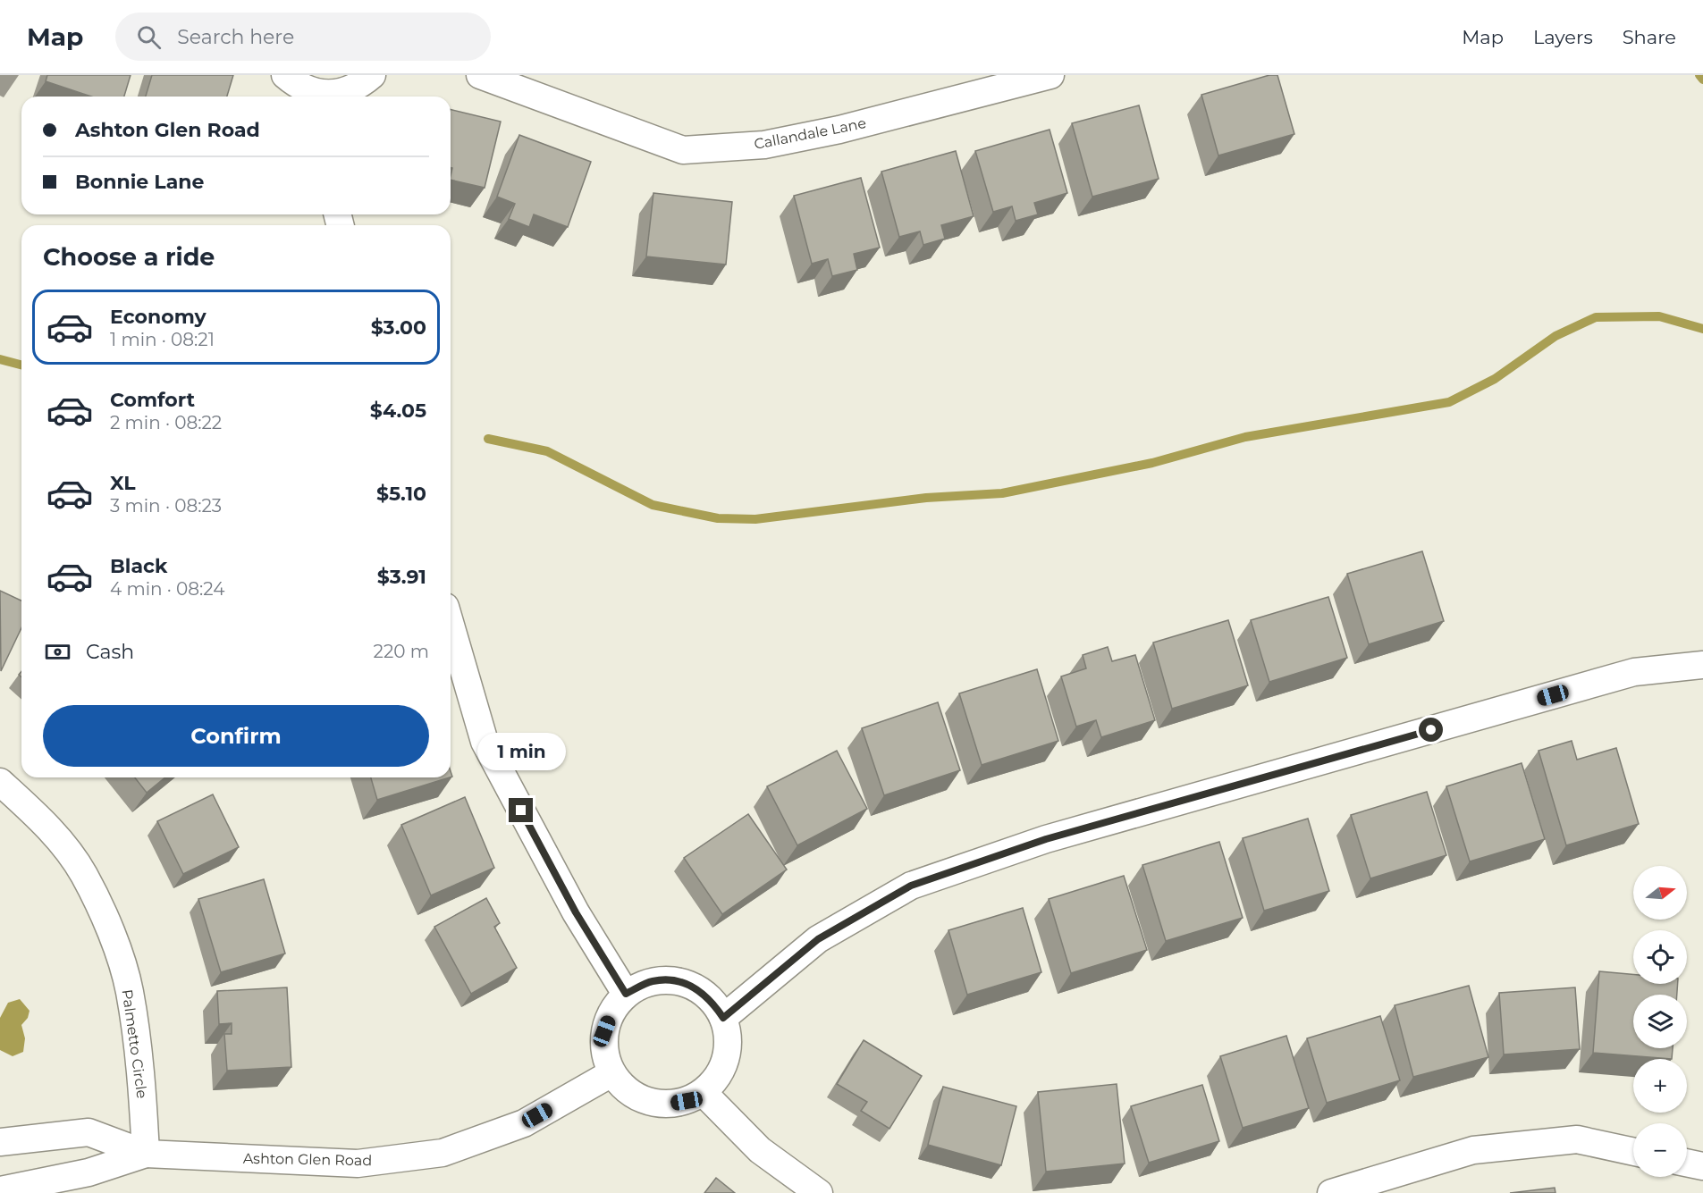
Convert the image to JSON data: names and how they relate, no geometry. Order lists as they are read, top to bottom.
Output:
{
  "streets": {
    "street": ["Callandale Lane", "Palmetto Circle", "Ashton Glen Road"]
  },
  "crossings": [
    ["Palmetto Circle", "Ashton Glen Road"]
  ],
  "north": "right",
  "page": {
    "header": "Map",
    "search": "Search here",
    "nav": ["Map", "Layers", "Share"],
    "banner": ["Ashton Glen Road", "Bonnie Lane"],
    "heading": "Choose a ride",
    "list": [
      {
        "name": "Economy",
        "note": "1 min · 08:21",
        "value": "$3.00"
      },
      {
        "name": "Comfort",
        "note": "2 min · 08:22",
        "value": "$4.05"
      },
      {
        "name": "XL",
        "note": "3 min · 08:23",
        "value": "$5.10"
      },
      {
        "name": "Black",
        "note": "4 min · 08:24",
        "value": "$3.91"
      }
    ],
    "pay": ["Cash", "220 m"],
    "buttons": "Confirm",
    "bubble": "1 min",
    "map_buttons": ["+", "−"]
  }
}
